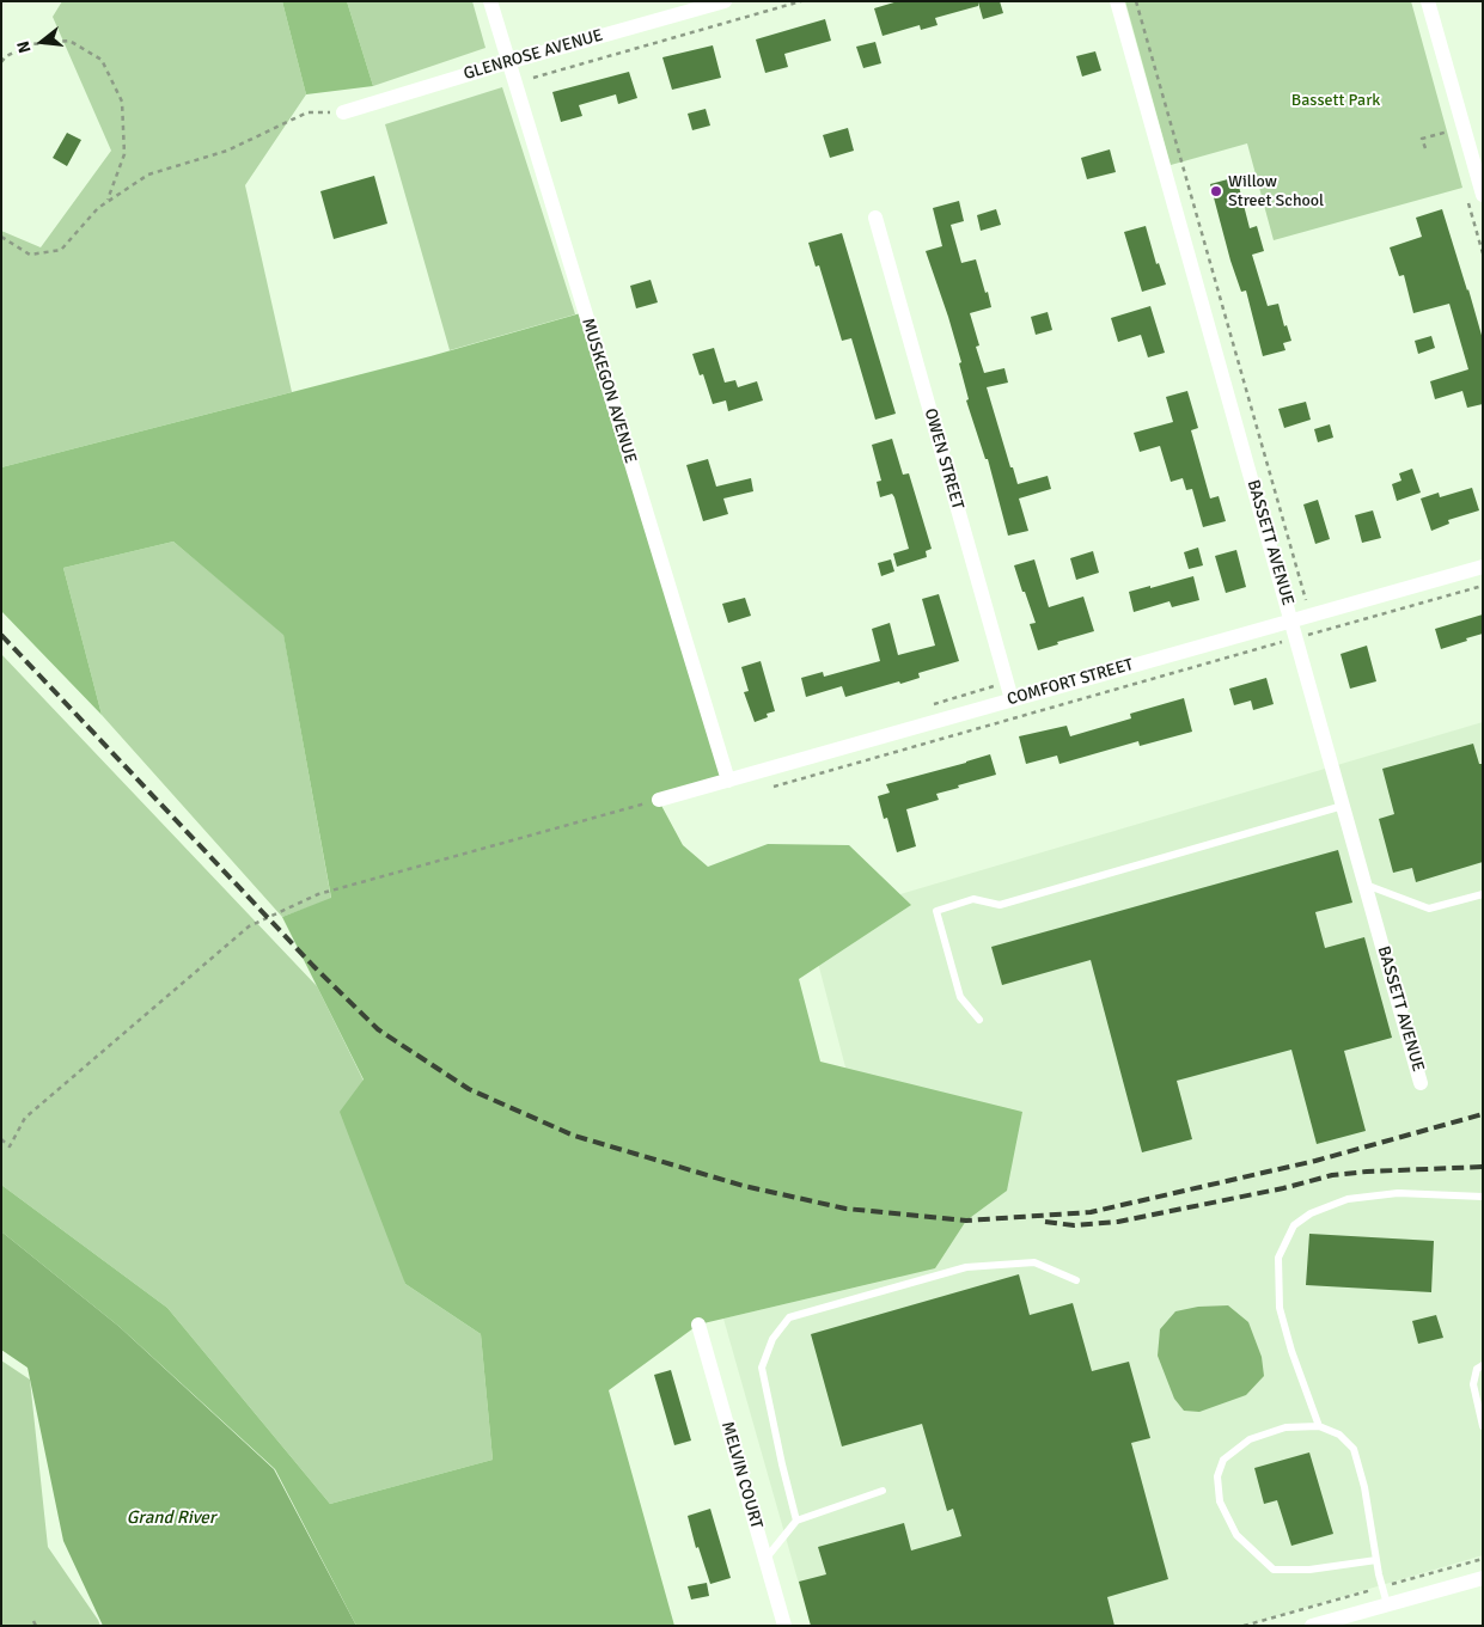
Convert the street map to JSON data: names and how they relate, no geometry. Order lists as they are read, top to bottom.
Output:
{
  "streets": {
    "street": [
      "GLENROSE AVENUE",
      "MUSKEGON AVENUE",
      "OWEN STREET",
      "BASSETT AVENUE",
      "COMFORT STREET",
      "MELVIN COURT"
    ]
  },
  "crossings": [
    ["GLENROSE AVENUE", "MUSKEGON AVENUE"],
    ["MUSKEGON AVENUE", "COMFORT STREET"],
    ["OWEN STREET", "COMFORT STREET"],
    ["BASSETT AVENUE", "COMFORT STREET"]
  ],
  "water": ["Grand River"],
  "parks": ["Bassett Park"],
  "places": ["Willow Street School"],
  "north": "left"
}
